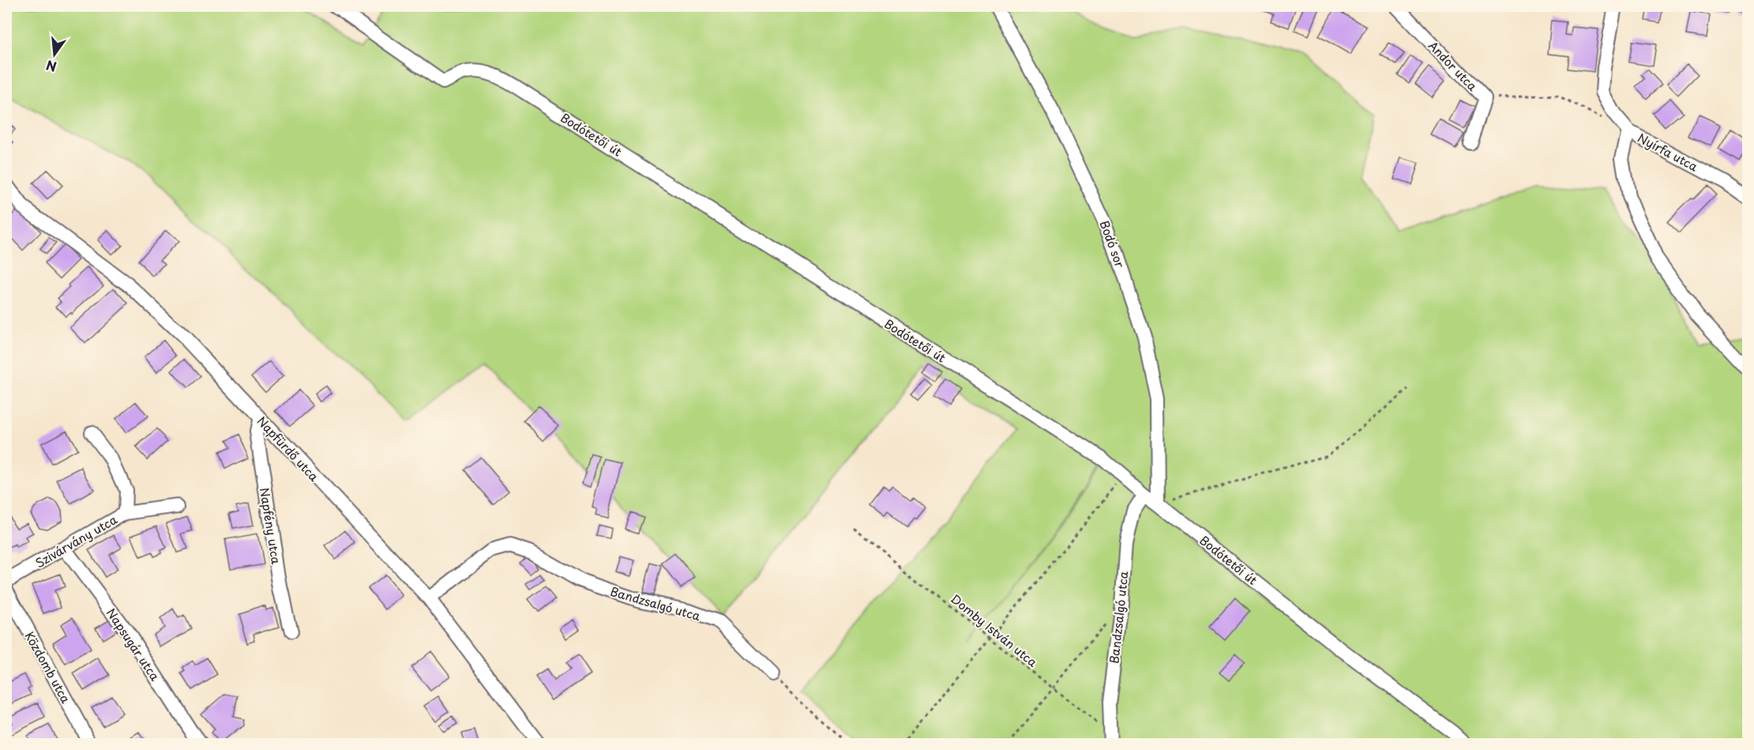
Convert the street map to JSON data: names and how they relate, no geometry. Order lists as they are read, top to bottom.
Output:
{
  "streets": {
    "street": [
      "Andor utca",
      "Bodótetői út",
      "Nyírfa utca",
      "Bodó sor",
      "Napfürdő utca",
      "Napfény utca",
      "Szivárvány utca",
      "Bandzsalgó utca",
      "Napsugár utca",
      "Közdomb utca"
    ],
    "path": ["Domby István utca"]
  },
  "crossings": [
    ["Bodótetői út", "Bodó sor"],
    ["Bodótetői út", "Bandzsalgó utca"],
    ["Napfürdő utca", "Napfény utca"],
    ["Napfürdő utca", "Bandzsalgó utca"],
    ["Szivárvány utca", "Napsugár utca"],
    ["Bandzsalgó utca", "Domby István utca"]
  ],
  "north": "bottom"
}
